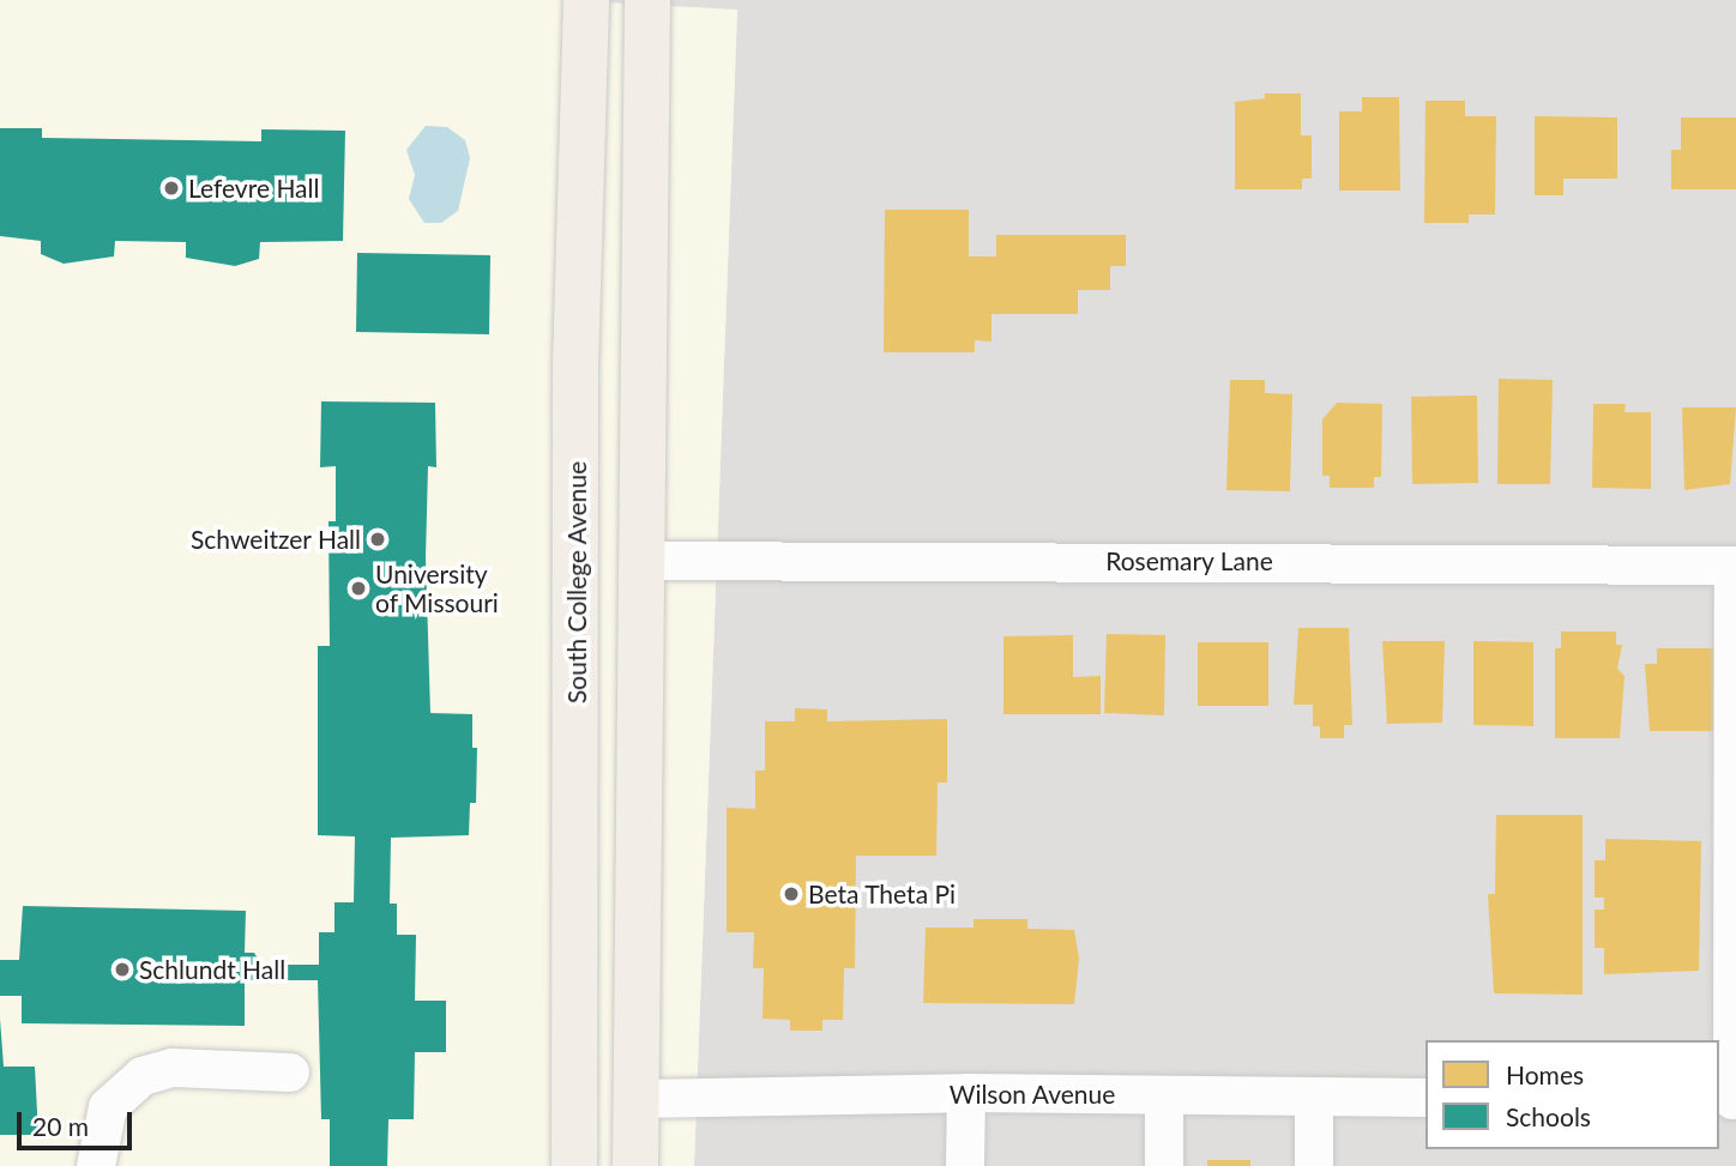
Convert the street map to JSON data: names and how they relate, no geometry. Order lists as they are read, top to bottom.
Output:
{
  "streets": {
    "main road": ["South College Avenue"],
    "street": ["Rosemary Lane", "Wilson Avenue"]
  },
  "places": [
    "Lefevre Hall",
    "Schweitzer Hall",
    "University of Missouri",
    "Beta Theta Pi",
    "Schlundt Hall"
  ],
  "legend": ["Homes", "Schools"],
  "scale_bar": "20 m"
}
